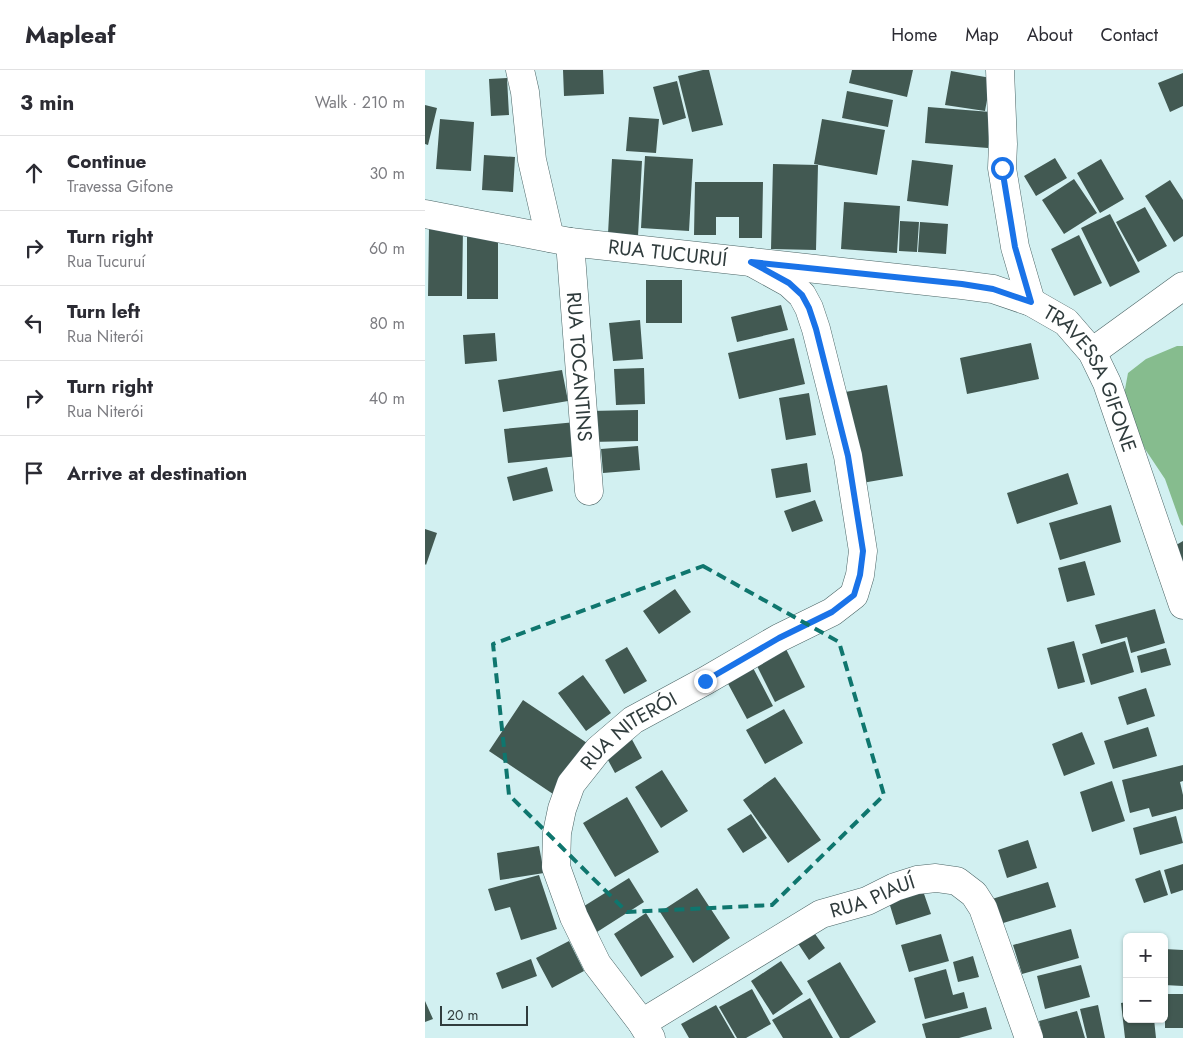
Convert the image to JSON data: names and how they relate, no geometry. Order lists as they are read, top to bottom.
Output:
{
  "streets": {
    "street": [
      "RUA TUCURUÍ",
      "RUA TOCANTINS",
      "TRAVESSA GIFONE",
      "RUA NITERÓI",
      "RUA PIAUÍ"
    ]
  },
  "crossings": [
    ["RUA TUCURUÍ", "RUA TOCANTINS"],
    ["RUA TUCURUÍ", "TRAVESSA GIFONE"],
    ["RUA TUCURUÍ", "RUA NITERÓI"],
    ["RUA NITERÓI", "RUA PIAUÍ"]
  ],
  "scale_bar": "20 m",
  "page": {
    "header": "Mapleaf",
    "nav": [
      "Home",
      "Map",
      "About",
      "Contact"
    ],
    "heading": ["3 min", "Walk · 210 m"],
    "list": [
      ["Continue", "Travessa Gifone", "30 m"],
      ["Turn right", "Rua Tucuruí", "60 m"],
      ["Turn left", "Rua Niterói", "80 m"],
      ["Turn right", "Rua Niterói", "40 m"],
      "Arrive at destination"
    ],
    "map_buttons": ["+", "−"],
    "scale": "20 m"
  }
}
